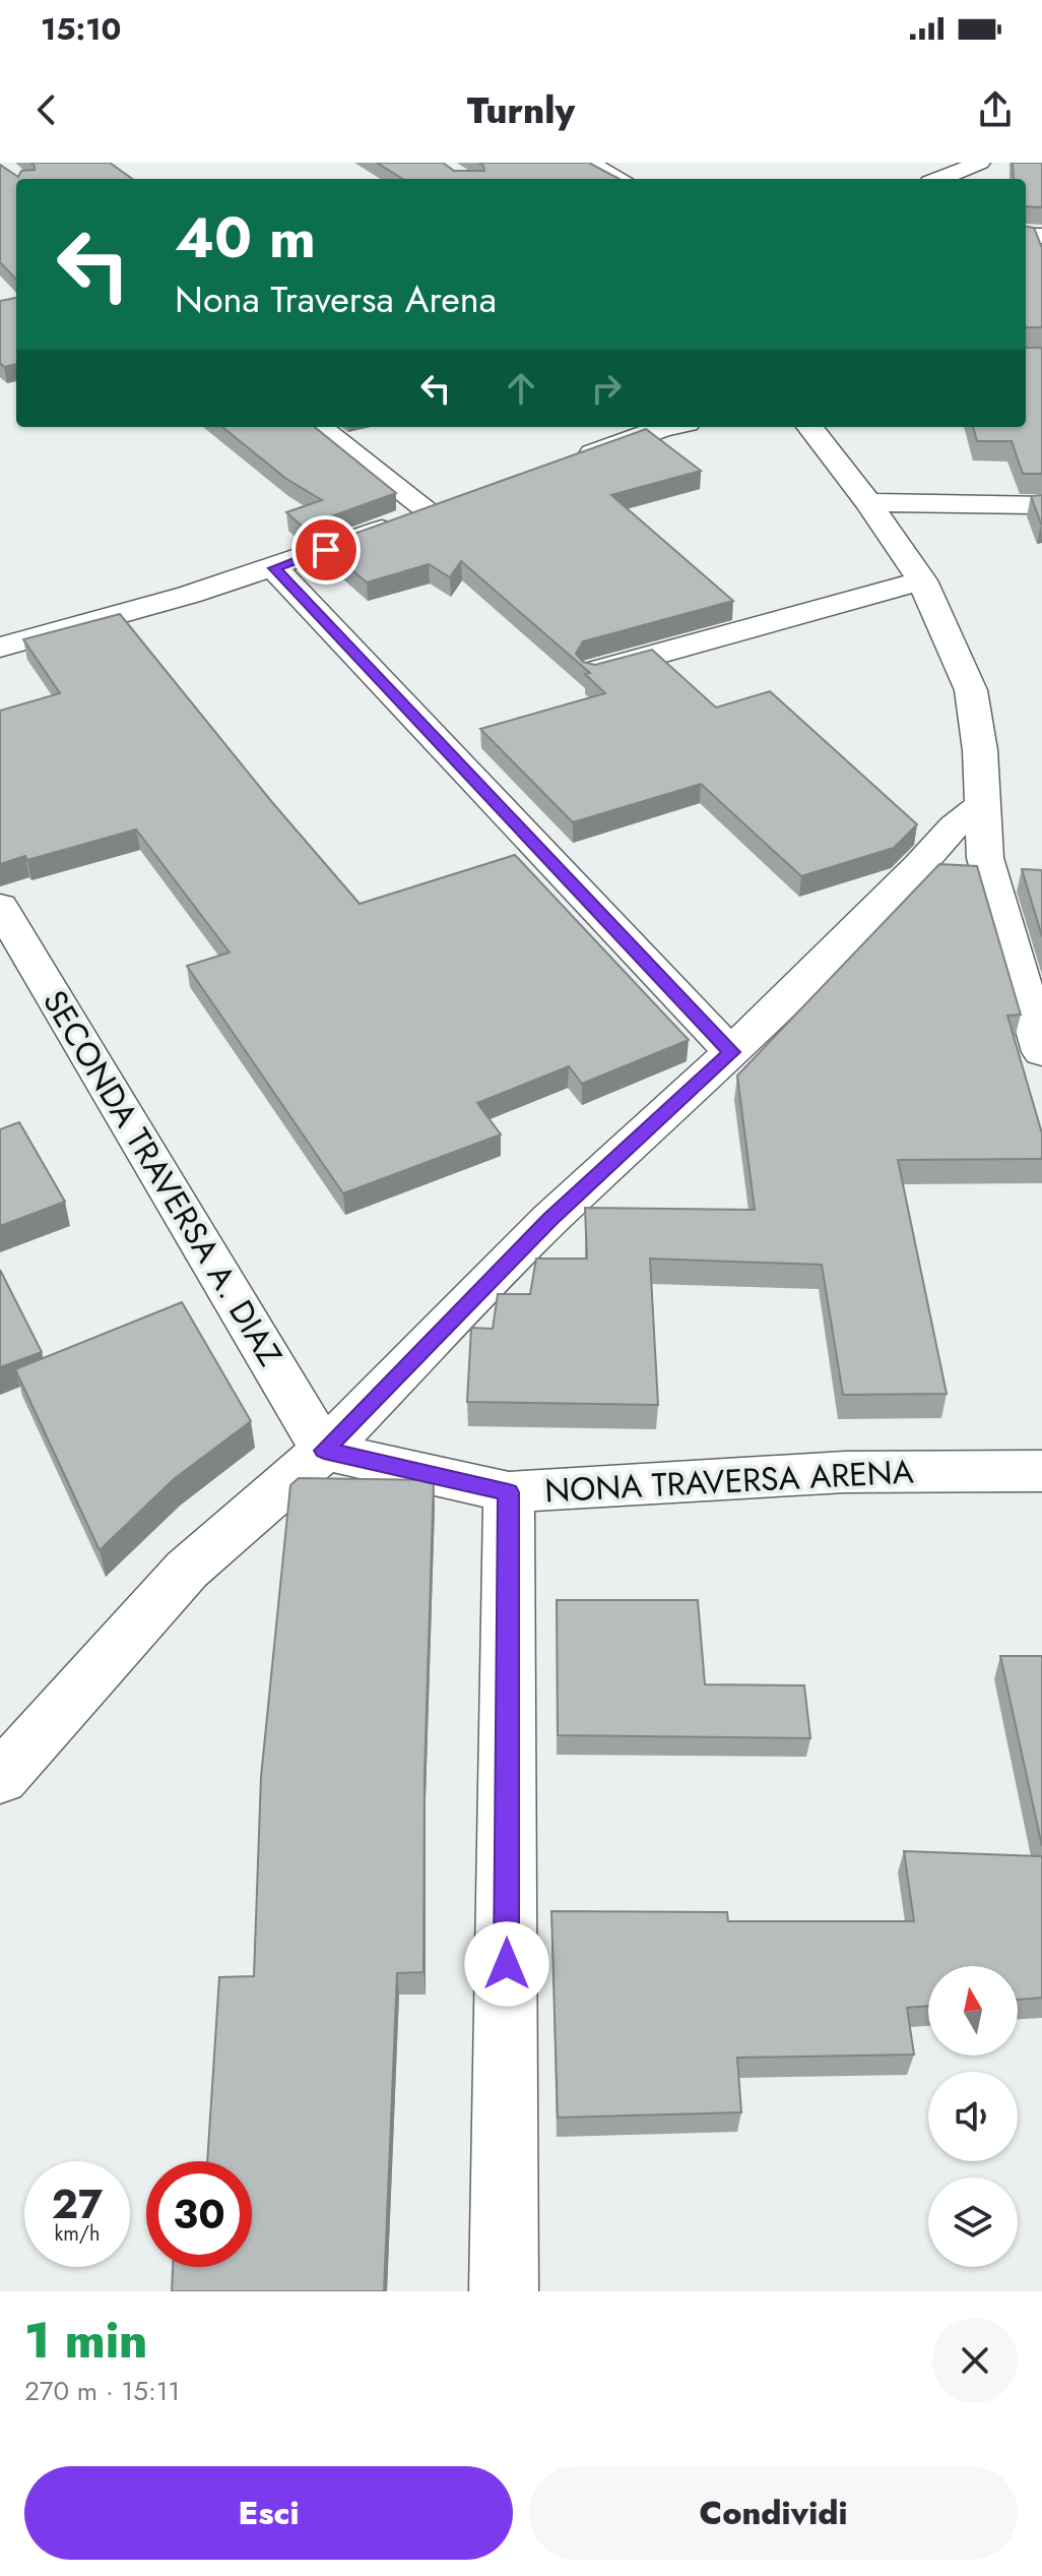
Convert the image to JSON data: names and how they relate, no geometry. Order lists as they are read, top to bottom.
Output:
{
  "streets": {
    "street": ["SECONDA TRAVERSA A. DIAZ", "NONA TRAVERSA ARENA"]
  },
  "crossings": [
    ["SECONDA TRAVERSA A. DIAZ", "NONA TRAVERSA ARENA"]
  ],
  "north": "top",
  "page": {
    "status": "15:10",
    "header": "Turnly",
    "turn": ["40 m", "Nona Traversa Arena"],
    "speed": "27 km/h",
    "limit": "30",
    "heading": ["1 min", "270 m · 15:11"],
    "buttons": ["Esci", "Condividi"]
  }
}
